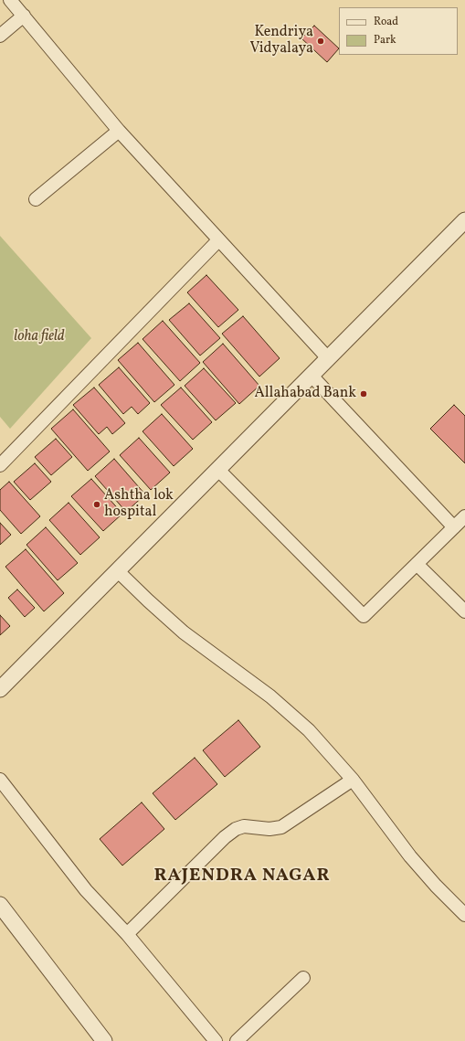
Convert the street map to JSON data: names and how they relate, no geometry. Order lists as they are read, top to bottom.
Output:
{
  "districts": ["RAJENDRA NAGAR"],
  "parks": ["loha field"],
  "places": ["Kendriya Vidyalaya", "Allahabad Bank", "Ashtha lok hospital"],
  "legend": ["Road", "Park"]
}
